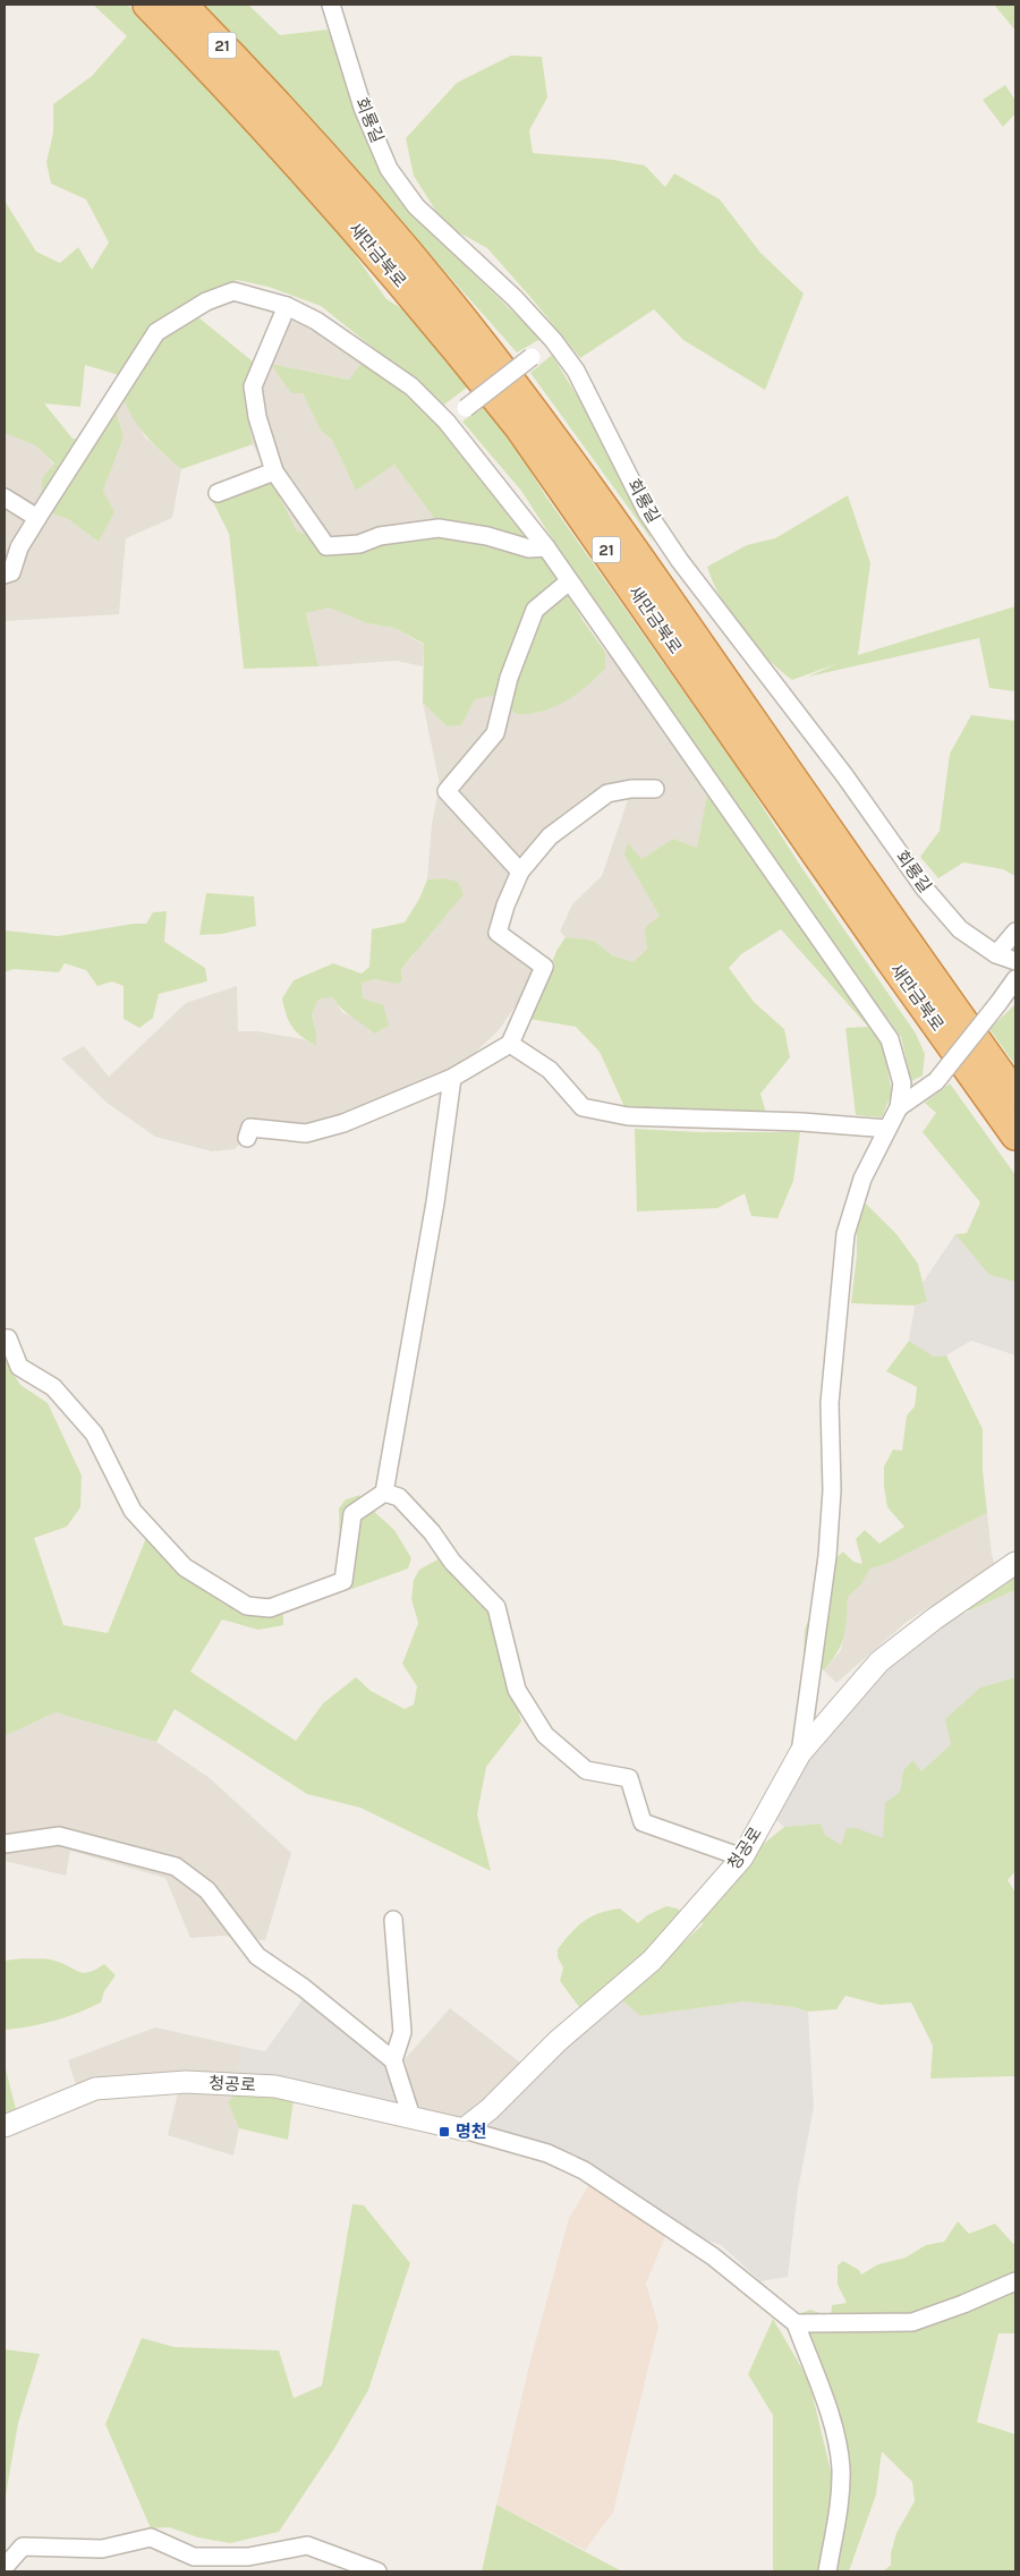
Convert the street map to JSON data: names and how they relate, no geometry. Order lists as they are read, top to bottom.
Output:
{
  "streets": {
    "highway": ["21", "새만금북로"],
    "street": ["회룡길", "청공로"]
  },
  "places": {
    "transit": ["명천"]
  }
}
